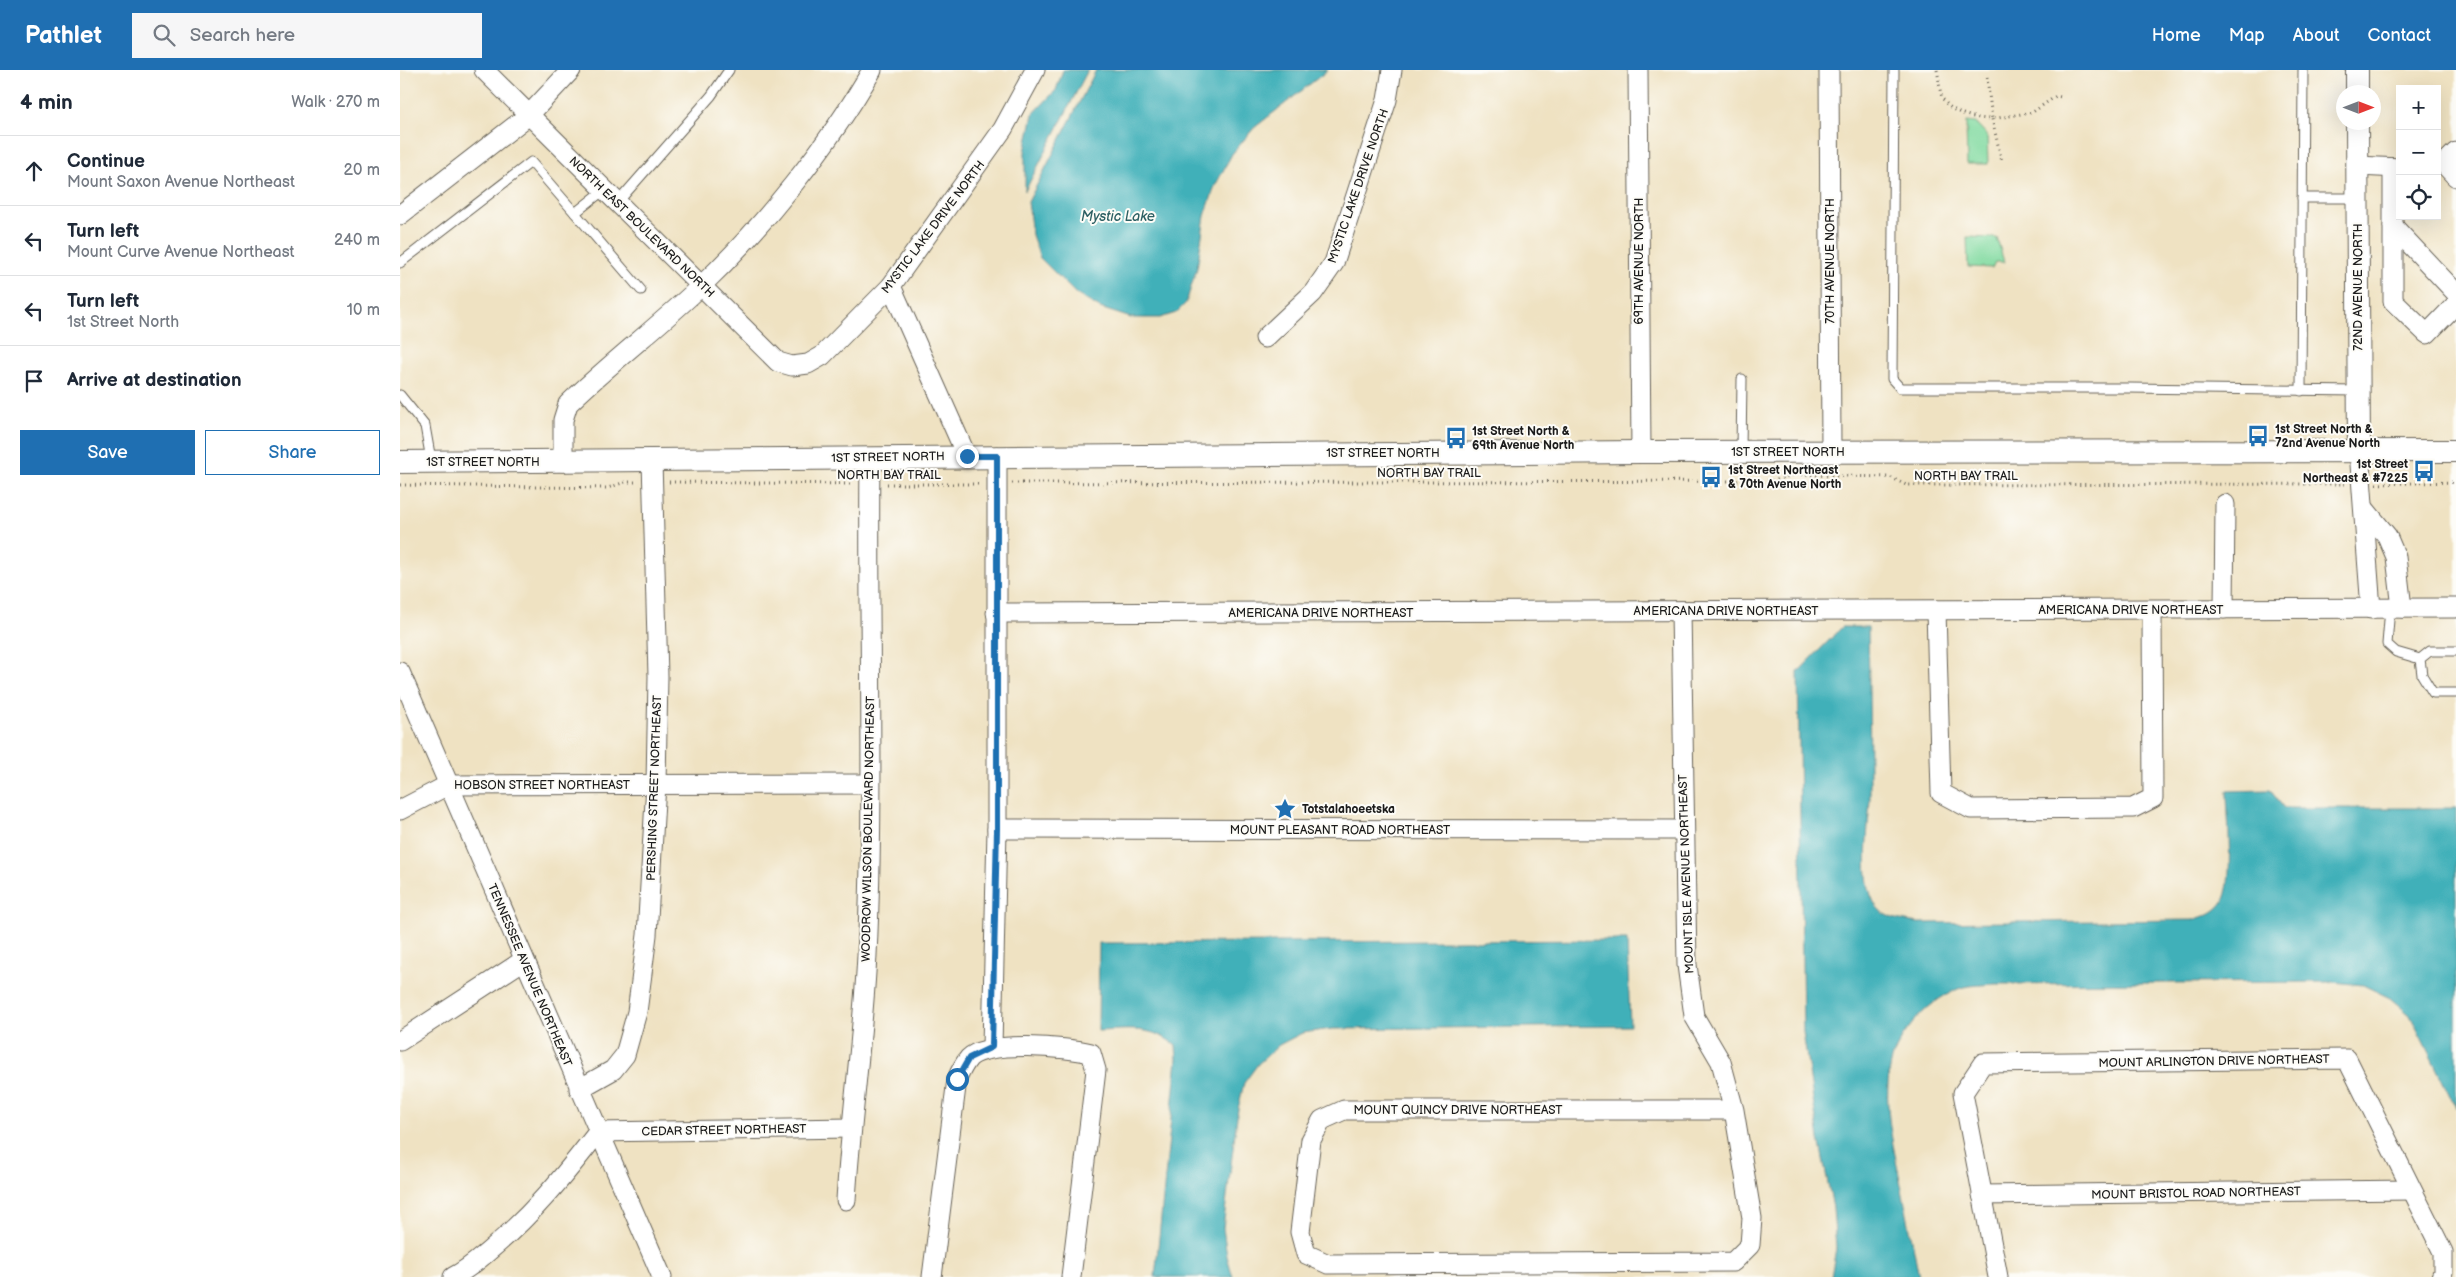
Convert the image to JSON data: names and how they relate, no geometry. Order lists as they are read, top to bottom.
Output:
{
  "streets": {
    "street": [
      "MYSTIC LAKE DRIVE NORTH",
      "NORTH EAST BOULEVARD NORTH",
      "69TH AVENUE NORTH",
      "70TH AVENUE NORTH",
      "72ND AVENUE NORTH",
      "1ST STREET NORTH",
      "AMERICANA DRIVE NORTHEAST",
      "HOBSON STREET NORTHEAST",
      "PERSHING STREET NORTHEAST",
      "WOODROW WILSON BOULEVARD NORTHEAST",
      "MOUNT PLEASANT ROAD NORTHEAST",
      "MOUNT ISLE AVENUE NORTHEAST",
      "TENNESSEE AVENUE NORTHEAST",
      "MOUNT ARLINGTON DRIVE NORTHEAST",
      "MOUNT QUINCY DRIVE NORTHEAST",
      "CEDAR STREET NORTHEAST",
      "MOUNT BRISTOL ROAD NORTHEAST"
    ],
    "path": ["NORTH BAY TRAIL"]
  },
  "crossings": [
    ["MYSTIC LAKE DRIVE NORTH", "NORTH EAST BOULEVARD NORTH"],
    ["69TH AVENUE NORTH", "1ST STREET NORTH"],
    ["70TH AVENUE NORTH", "1ST STREET NORTH"],
    ["72ND AVENUE NORTH", "1ST STREET NORTH"],
    ["1ST STREET NORTH", "NORTH BAY TRAIL"],
    ["1ST STREET NORTH", "PERSHING STREET NORTHEAST"],
    ["1ST STREET NORTH", "WOODROW WILSON BOULEVARD NORTHEAST"],
    ["NORTH BAY TRAIL", "PERSHING STREET NORTHEAST"],
    ["NORTH BAY TRAIL", "WOODROW WILSON BOULEVARD NORTHEAST"],
    ["AMERICANA DRIVE NORTHEAST", "MOUNT ISLE AVENUE NORTHEAST"],
    ["HOBSON STREET NORTHEAST", "PERSHING STREET NORTHEAST"],
    ["HOBSON STREET NORTHEAST", "WOODROW WILSON BOULEVARD NORTHEAST"],
    ["HOBSON STREET NORTHEAST", "TENNESSEE AVENUE NORTHEAST"],
    ["PERSHING STREET NORTHEAST", "TENNESSEE AVENUE NORTHEAST"],
    ["WOODROW WILSON BOULEVARD NORTHEAST", "CEDAR STREET NORTHEAST"],
    ["MOUNT PLEASANT ROAD NORTHEAST", "MOUNT ISLE AVENUE NORTHEAST"],
    ["MOUNT ISLE AVENUE NORTHEAST", "MOUNT QUINCY DRIVE NORTHEAST"],
    ["TENNESSEE AVENUE NORTHEAST", "CEDAR STREET NORTHEAST"],
    ["MOUNT ARLINGTON DRIVE NORTHEAST", "MOUNT BRISTOL ROAD NORTHEAST"]
  ],
  "water": ["Mystic Lake"],
  "places": {
    "bus stop": [
      "1st Street North & 72nd Avenue North",
      "1st Street North & 69th Avenue North",
      "1st Street Northeast & #7225",
      "1st Street Northeast & 70th Avenue North"
    ],
    "place": ["Totstalahoeetska"]
  },
  "north": "right",
  "page": {
    "header": "Pathlet",
    "search": "Search here",
    "nav": [
      "Home",
      "Map",
      "About",
      "Contact"
    ],
    "heading": ["4 min", "Walk · 270 m"],
    "map_buttons": ["+", "−"],
    "list": [
      ["Continue", "Mount Saxon Avenue Northeast", "20 m"],
      ["Turn left", "Mount Curve Avenue Northeast", "240 m"],
      ["Turn left", "1st Street North", "10 m"],
      "Arrive at destination"
    ],
    "buttons": ["Save", "Share"]
  }
}
